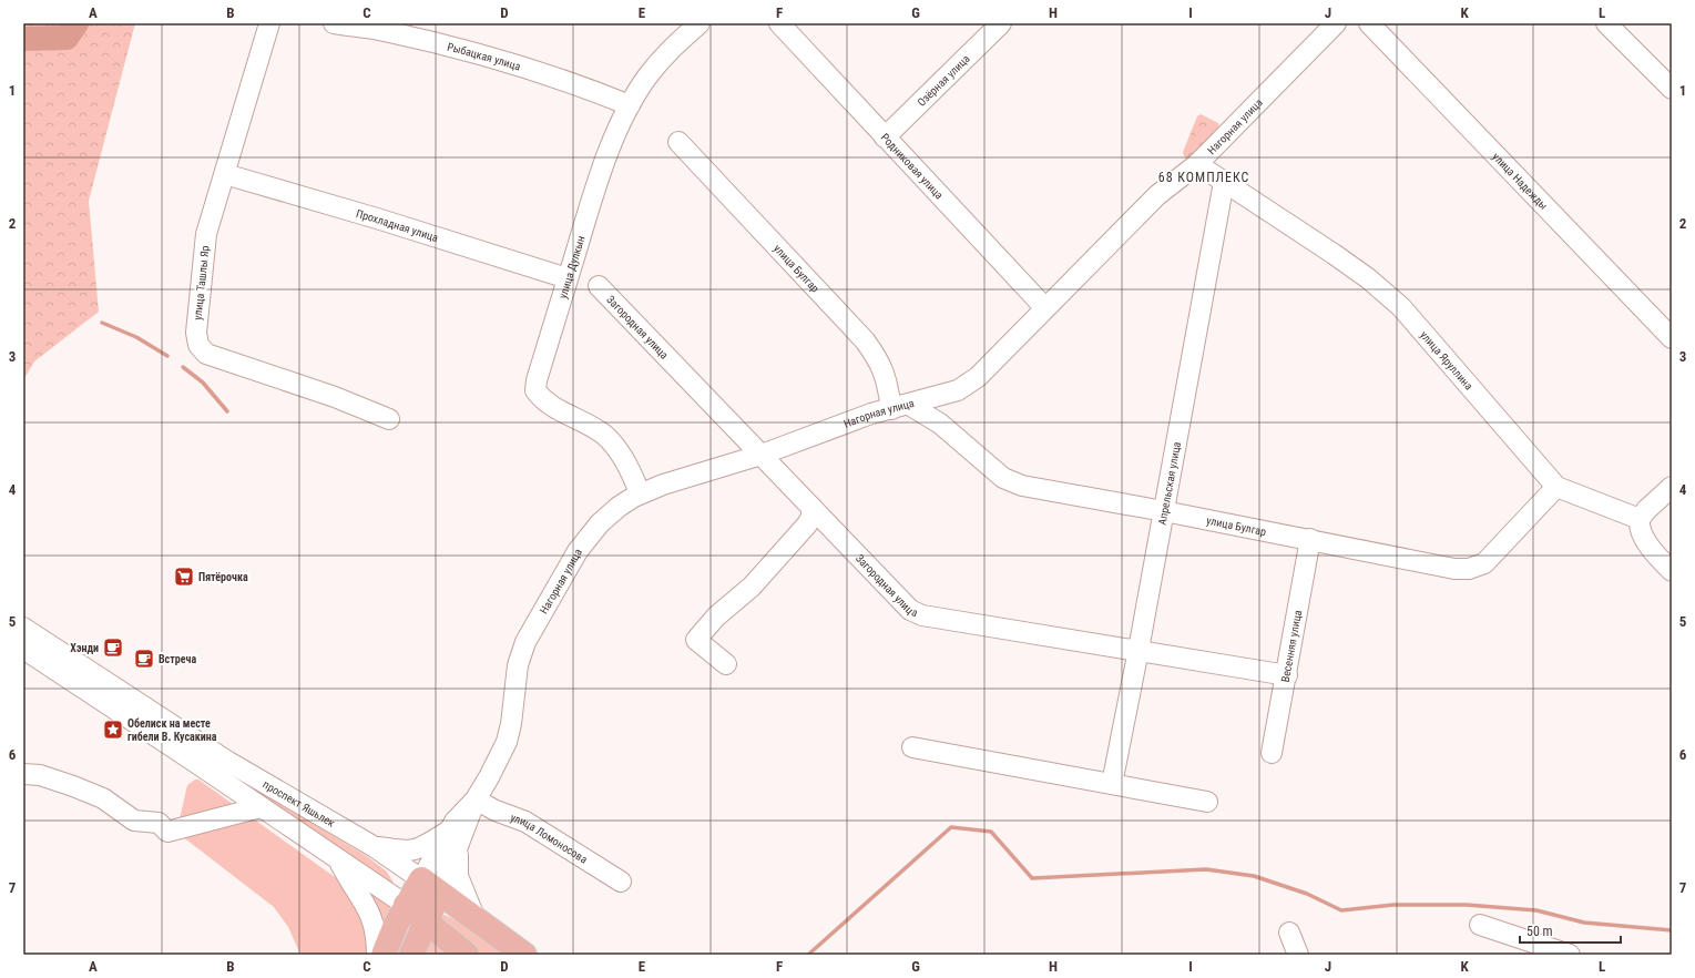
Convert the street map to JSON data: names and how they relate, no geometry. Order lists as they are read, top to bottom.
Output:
{
  "streets": {
    "main road": ["проспект Яшьлек"],
    "street": [
      "Рыбацкая улица",
      "Озёрная улица",
      "Нагорная улица",
      "Родниковая улица",
      "улица Надежды",
      "Прохладная улица",
      "улица Дулкын",
      "улица Булгар",
      "улица Ташлы Яр",
      "Загородная улица",
      "улица Яруллина",
      "Апрельская улица",
      "Весенняя улица",
      "улица Ломоносова"
    ]
  },
  "crossings": [
    ["Рыбацкая улица", "улица Дулкын"],
    ["Озёрная улица", "Родниковая улица"],
    ["Нагорная улица", "Родниковая улица"],
    ["Нагорная улица", "улица Дулкын"],
    ["Нагорная улица", "улица Булгар"],
    ["Нагорная улица", "Загородная улица"],
    ["Нагорная улица", "улица Яруллина"],
    ["Нагорная улица", "улица Ломоносова"],
    ["Прохладная улица", "улица Дулкын"],
    ["Прохладная улица", "улица Ташлы Яр"],
    ["улица Булгар", "улица Яруллина"],
    ["улица Булгар", "Апрельская улица"],
    ["улица Булгар", "Весенняя улица"],
    ["Загородная улица", "Апрельская улица"],
    ["Загородная улица", "Весенняя улица"],
    ["улица Яруллина", "Апрельская улица"]
  ],
  "districts": ["68 КОМПЛЕКС"],
  "places": {
    "supermarket": ["Пятёрочка"],
    "cafe": ["Хэнди", "Встреча"],
    "place": ["Обелиск на месте гибели В. Кусакина"]
  },
  "scale_bar": "50 m",
  "grid": {
    "columns": [
      "A",
      "B",
      "C",
      "D",
      "E",
      "F",
      "G",
      "H",
      "I",
      "J",
      "K",
      "L"
    ],
    "rows": [
      "1",
      "2",
      "3",
      "4",
      "5",
      "6",
      "7"
    ]
  }
}
